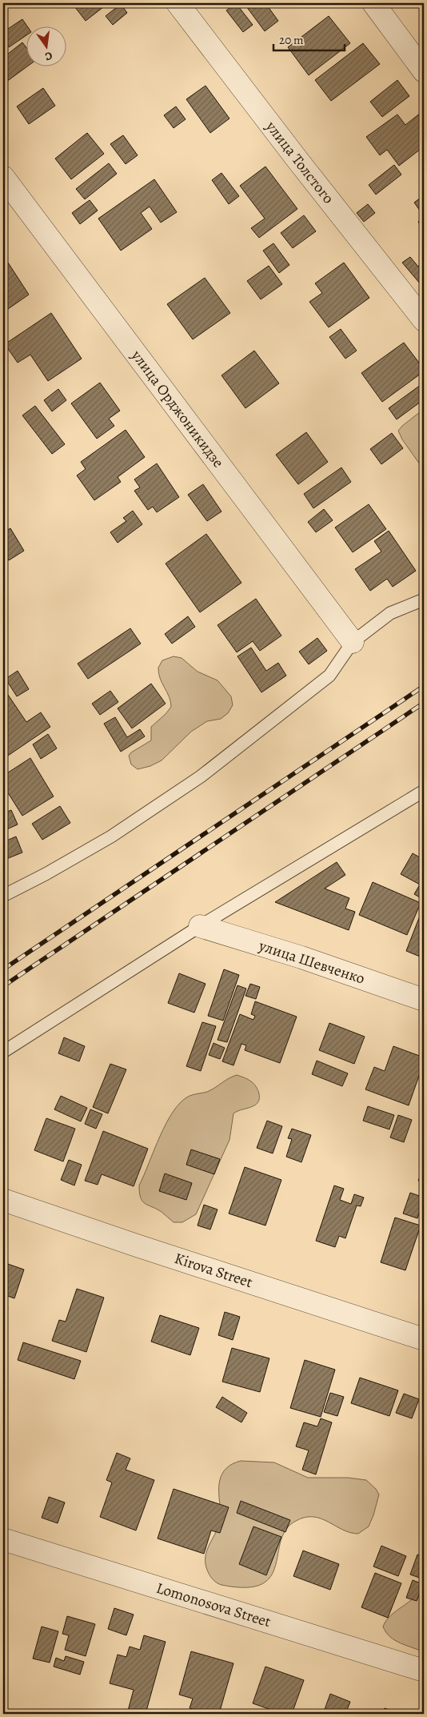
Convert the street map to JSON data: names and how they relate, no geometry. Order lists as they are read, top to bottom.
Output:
{
  "streets": {
    "street": [
      "улица Толстого",
      "улица Орджоникидзе",
      "улица Шевченко",
      "Kirova Street",
      "Lomonosova Street"
    ]
  },
  "scale_bar": "20 m",
  "north": "bottom"
}
